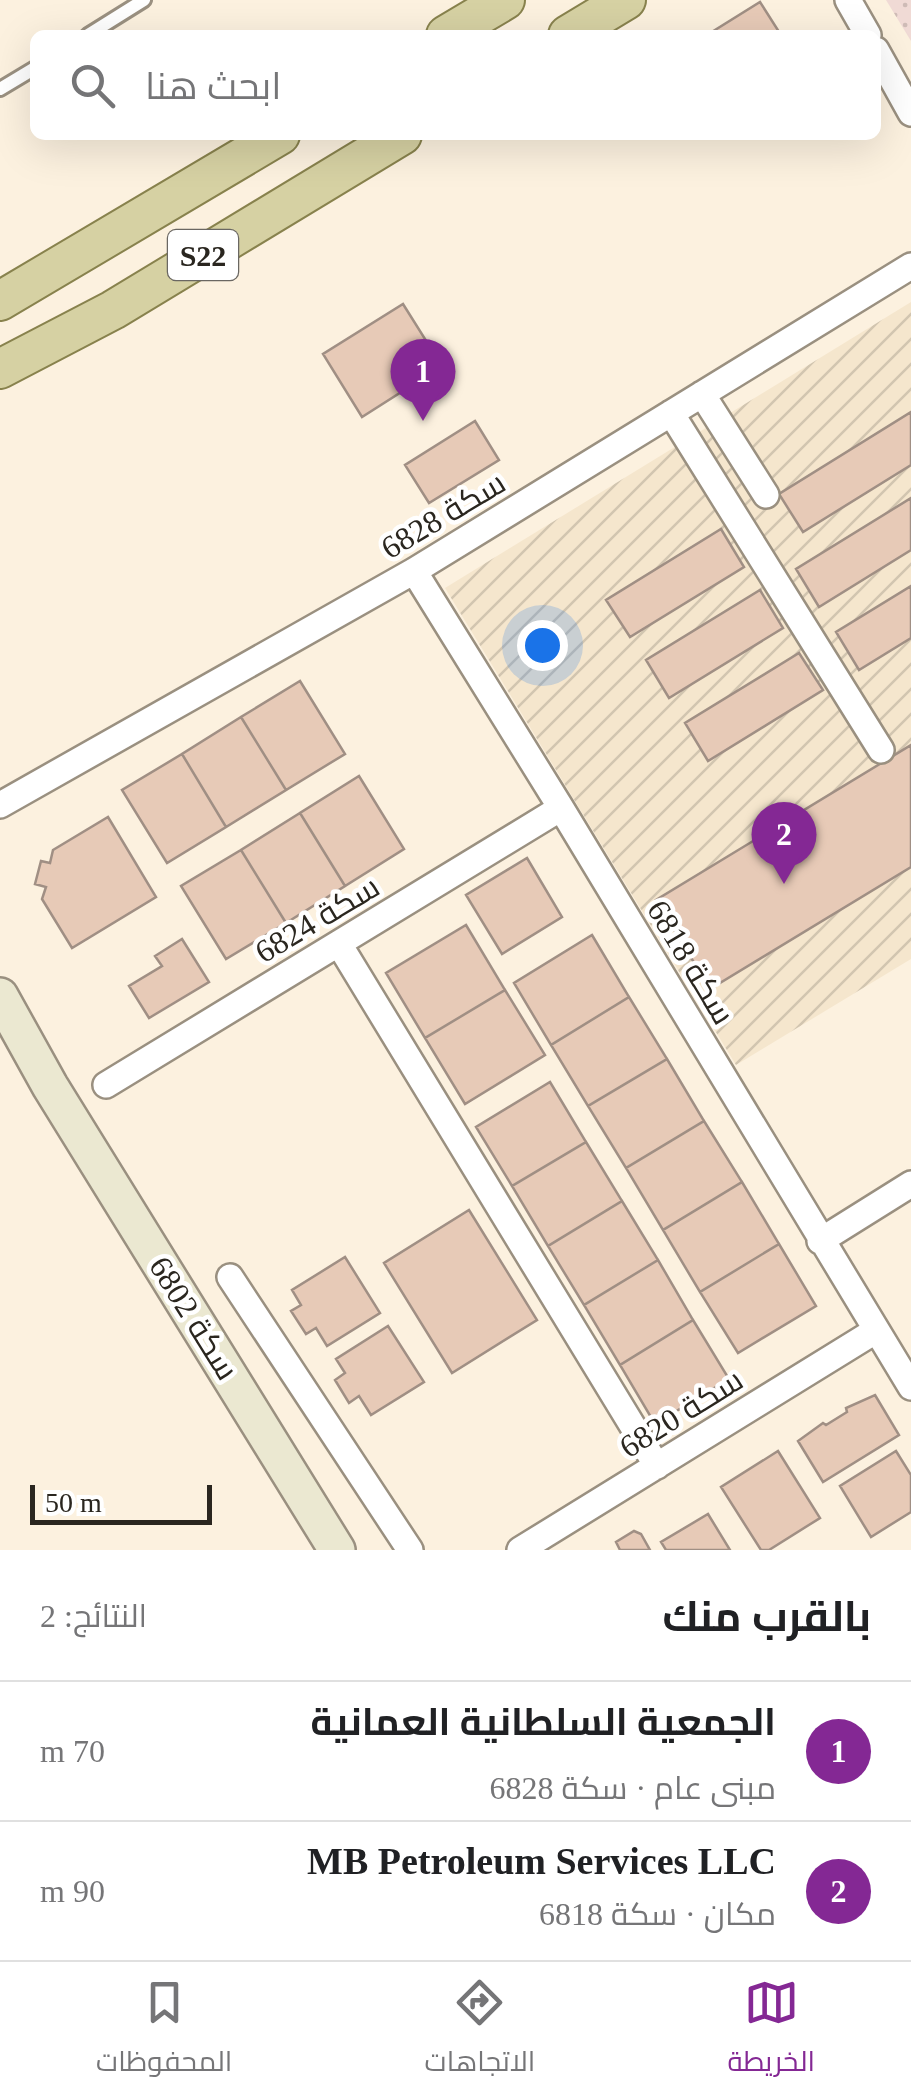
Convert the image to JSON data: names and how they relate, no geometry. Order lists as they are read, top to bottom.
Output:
{
  "streets": {
    "main road": ["S22"],
    "street": [
      "سكة 6828",
      "سكة 6824",
      "سكة 6818",
      "سكة 6802",
      "سكة 6820"
    ]
  },
  "crossings": [
    ["سكة 6828", "سكة 6818"],
    ["سكة 6824", "سكة 6818"],
    ["سكة 6818", "سكة 6820"]
  ],
  "scale_bar": "50 m",
  "page": {
    "search": "ابحث هنا",
    "pins": ["1", "2"],
    "scale": "50 m",
    "heading": ["بالقرب منك", "النتائج: 2"],
    "list": [
      {
        "mark": "1",
        "name": "الجمعية السلطانية العمانية",
        "note": "مبنى عام · سكة 6828",
        "value": "70 m"
      },
      {
        "mark": "2",
        "name": "MB Petroleum Services LLC",
        "note": "مكان · سكة 6818",
        "value": "90 m"
      }
    ],
    "nav": ["الخريطة", "الاتجاهات", "المحفوظات"]
  }
}
